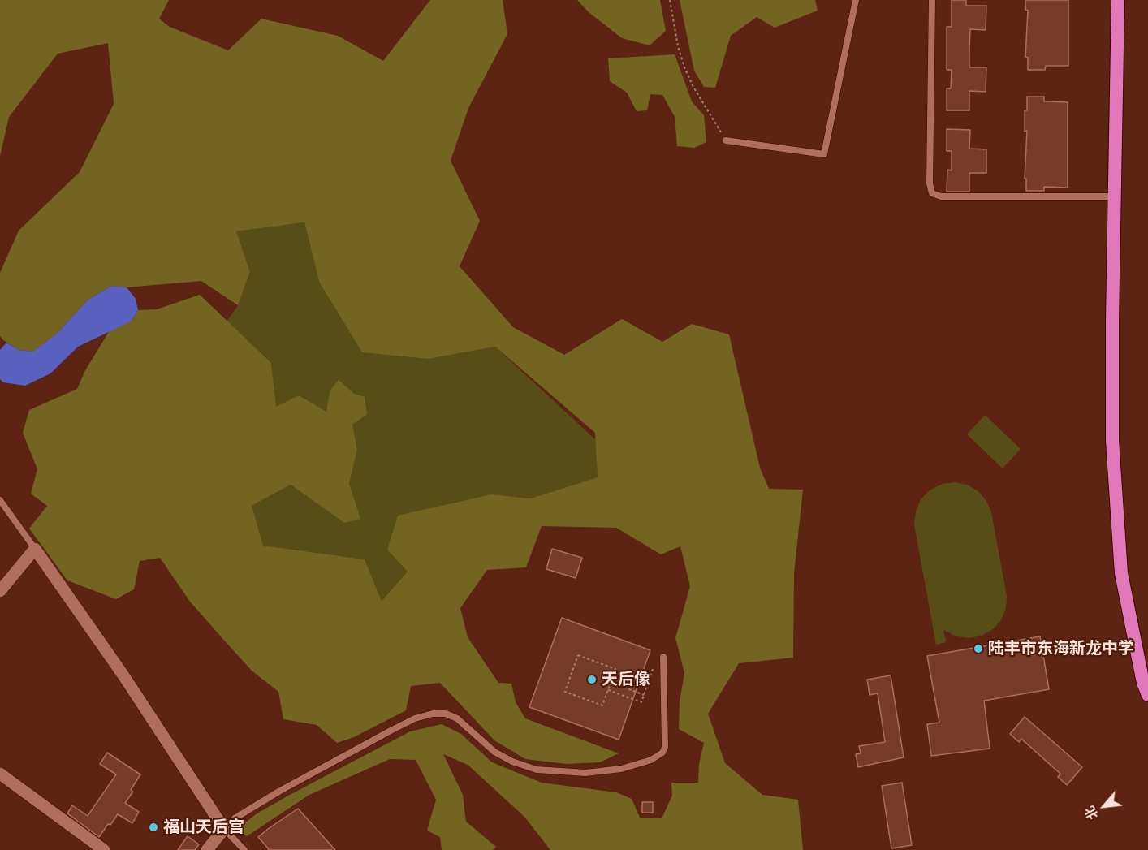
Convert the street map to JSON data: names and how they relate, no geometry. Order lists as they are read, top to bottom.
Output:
{
  "places": ["陆丰市东海新龙中学", "天后像", "福山天后宫"],
  "north": "bottom left"
}
